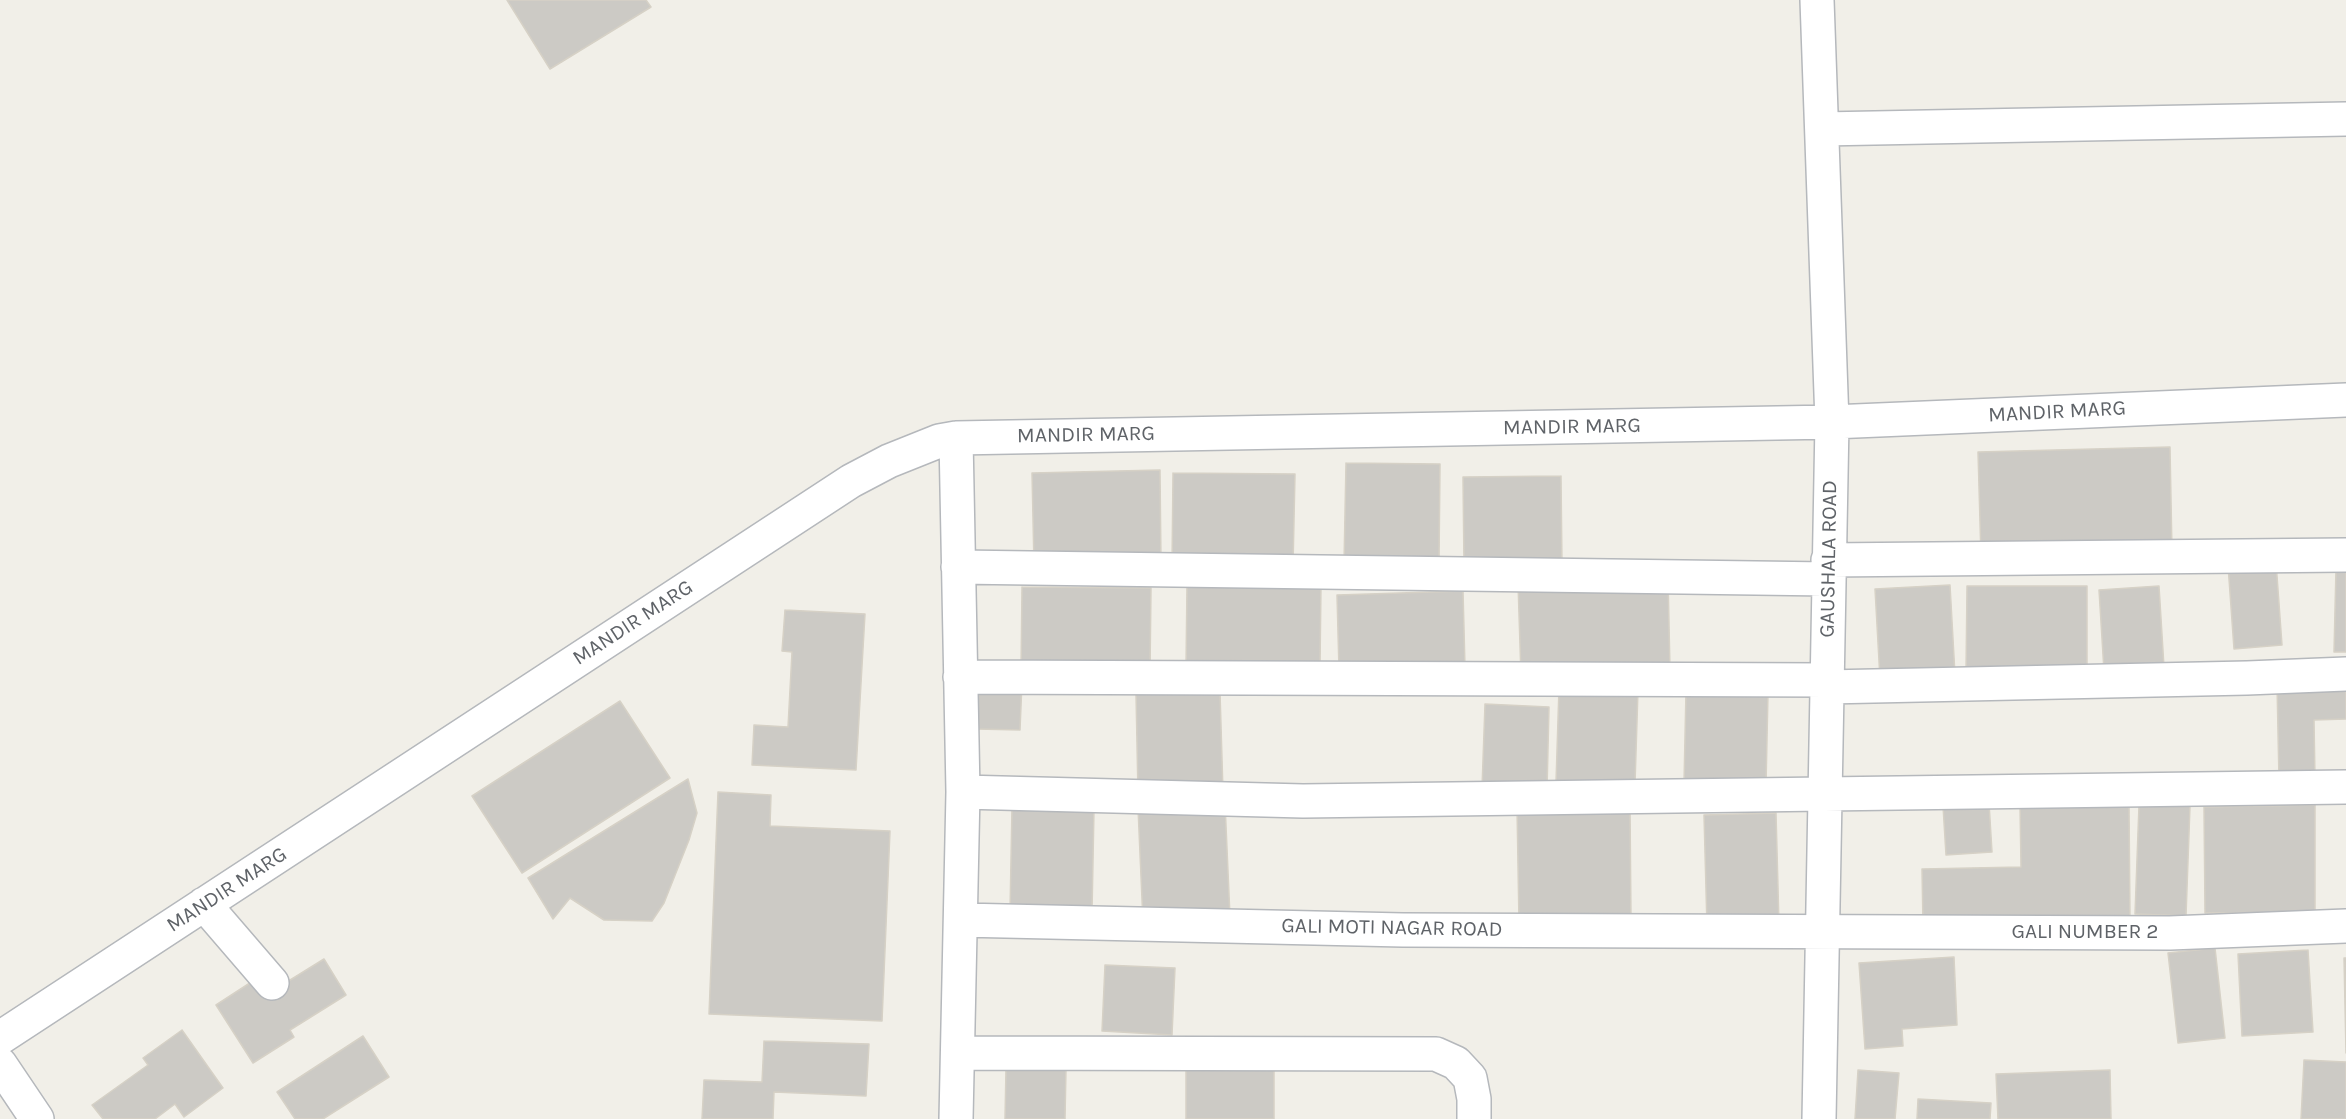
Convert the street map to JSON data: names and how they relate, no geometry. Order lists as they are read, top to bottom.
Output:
{
  "streets": {
    "street": [
      "MANDIR MARG",
      "GAUSHALA ROAD",
      "GALI MOTI NAGAR ROAD",
      "GALI NUMBER 2"
    ]
  },
  "crossings": [
    ["MANDIR MARG", "GAUSHALA ROAD"],
    ["GAUSHALA ROAD", "GALI MOTI NAGAR ROAD"],
    ["GAUSHALA ROAD", "GALI NUMBER 2"],
    ["GALI MOTI NAGAR ROAD", "GALI NUMBER 2"]
  ]
}
